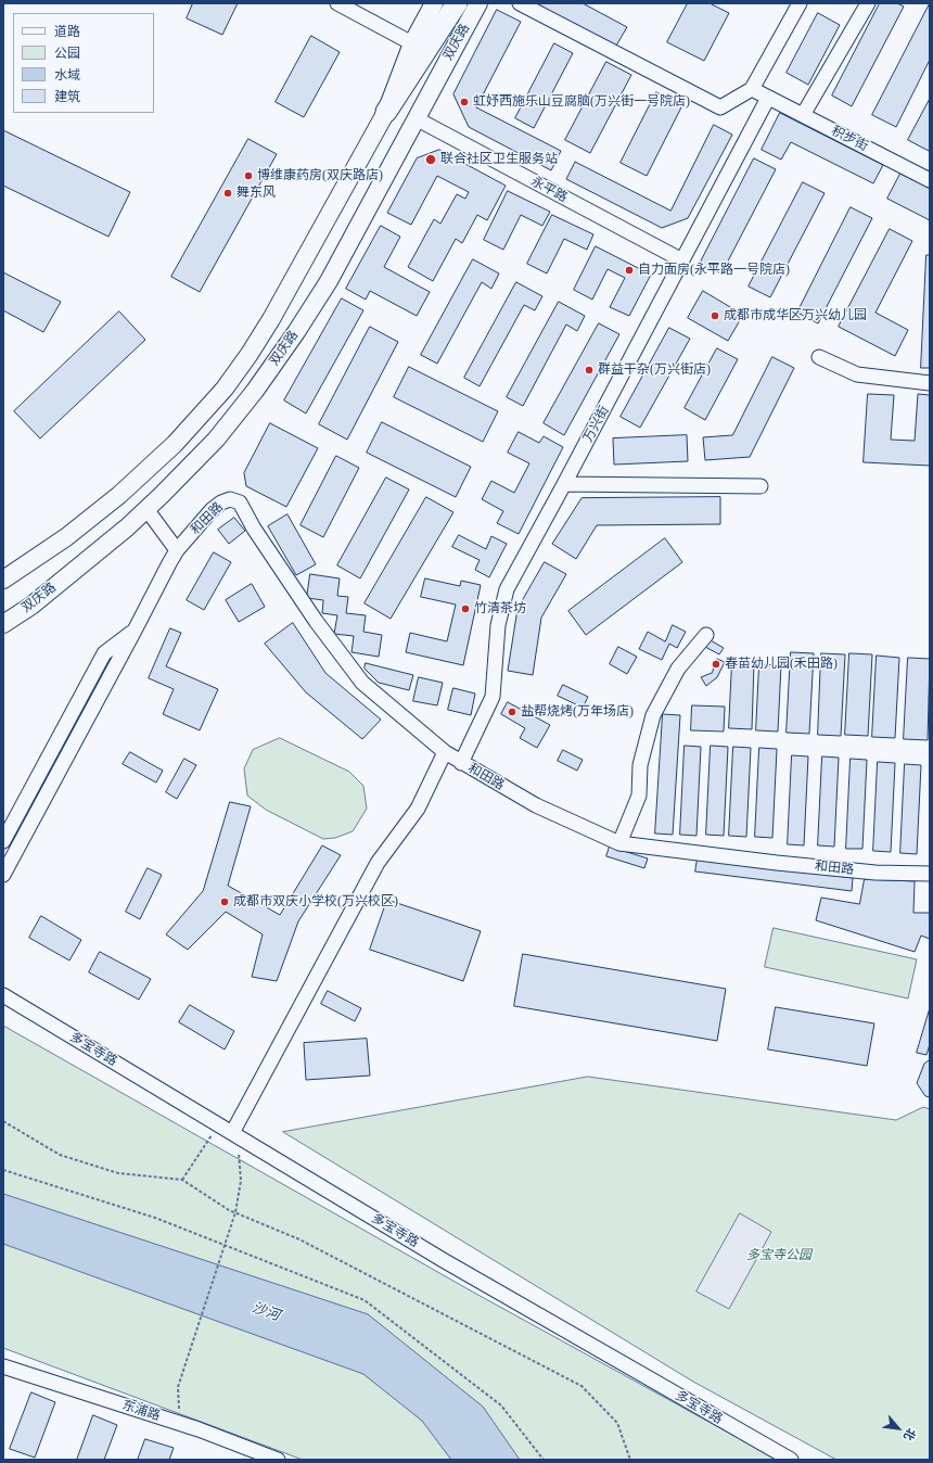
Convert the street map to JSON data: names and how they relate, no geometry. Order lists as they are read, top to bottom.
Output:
{
  "streets": {
    "main road": ["双庆路"],
    "street": [
      "积步街",
      "永平路",
      "万兴街",
      "和田路",
      "多宝寺路",
      "东浦路"
    ]
  },
  "crossings": [
    ["双庆路", "永平路"],
    ["积步街", "万兴街"],
    ["永平路", "万兴街"],
    ["万兴街", "和田路"]
  ],
  "water": ["沙河"],
  "parks": ["多宝寺公园"],
  "places": [
    "虹妤西施乐山豆腐脑(万兴街一号院店)",
    "联合社区卫生服务站",
    "博维康药房(双庆路店)",
    "舞东风",
    "自力面房(永平路一号院店)",
    "成都市成华区万兴幼儿园",
    "群益干杂(万兴街店)",
    "竹清茶坊",
    "春苗幼儿园(禾田路)",
    "盐帮烧烤(万年场店)",
    "成都市双庆小学校(万兴校区)"
  ],
  "legend": [
    "道路",
    "公园",
    "水域",
    "建筑"
  ],
  "north": "bottom right"
}
